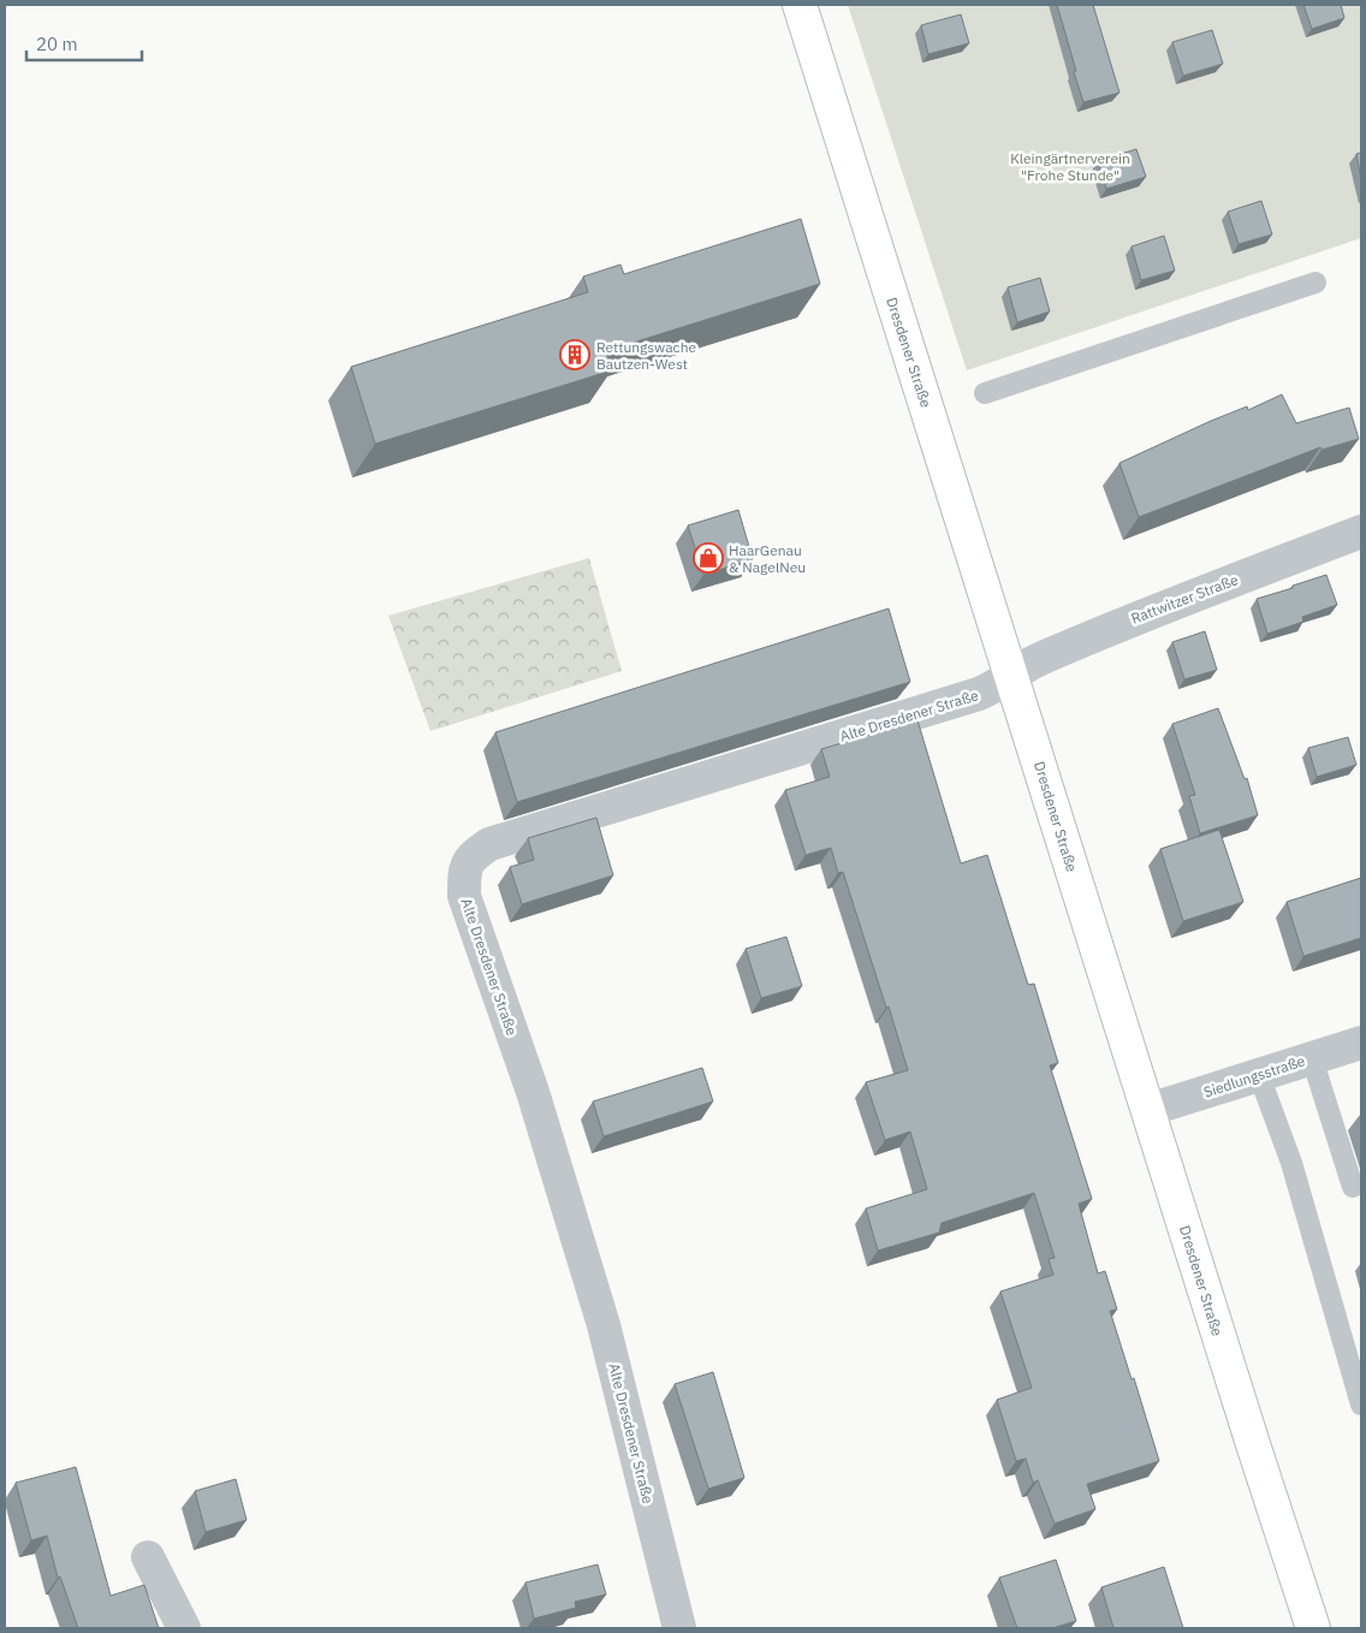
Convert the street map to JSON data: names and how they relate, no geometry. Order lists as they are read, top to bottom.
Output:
{
  "streets": {
    "main road": ["Dresdener Straße"],
    "street": ["Rattwitzer Straße", "Alte Dresdener Straße", "Siedlungsstraße"]
  },
  "crossings": [
    ["Dresdener Straße", "Rattwitzer Straße"],
    ["Dresdener Straße", "Alte Dresdener Straße"],
    ["Dresdener Straße", "Siedlungsstraße"],
    ["Rattwitzer Straße", "Alte Dresdener Straße"]
  ],
  "parks": ["Kleingärtnerverein \"Frohe Stunde\""],
  "places": {
    "building": ["Rettungswache Bautzen-West"],
    "shop": ["HaarGenau & NagelNeu"]
  },
  "scale_bar": "20 m"
}
